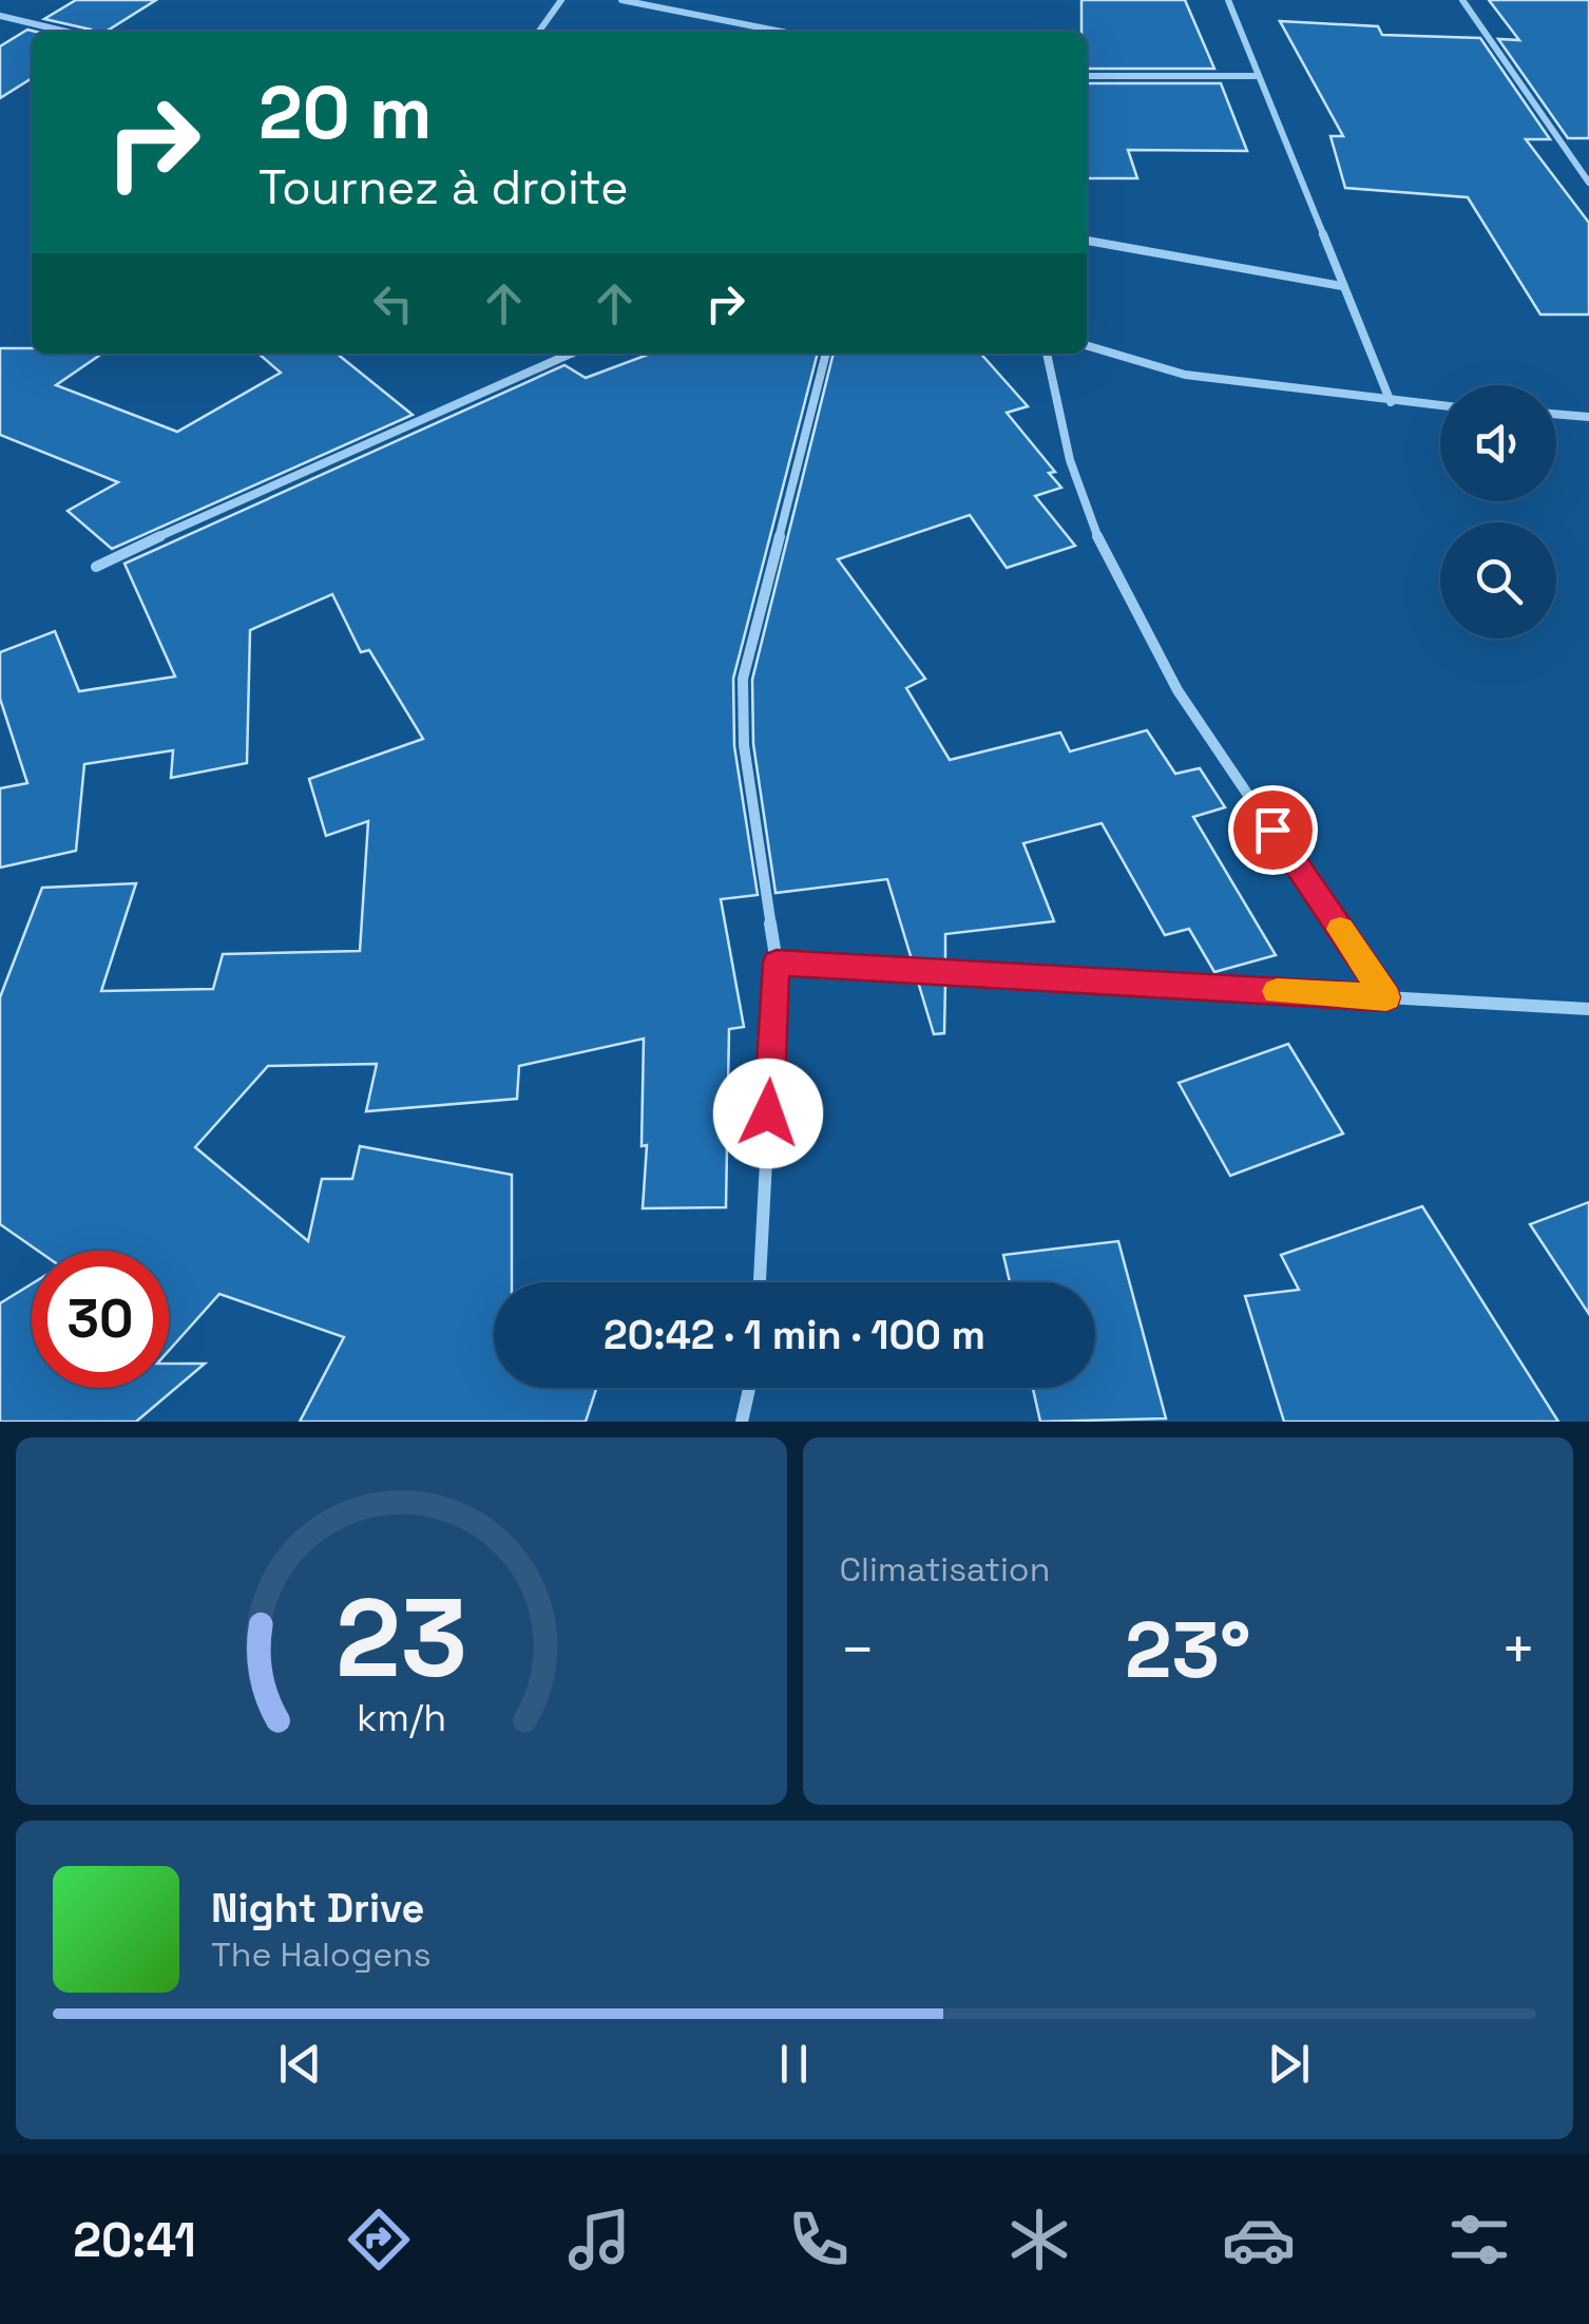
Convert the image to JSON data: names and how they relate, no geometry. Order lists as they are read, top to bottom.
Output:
{
  "page": {
    "turn": ["20 m", "Tournez à droite"],
    "limit": "30",
    "trip": "20:42 · 1 min · 100 m",
    "tile": "Climatisation",
    "heat": ["−", "23°", "+"],
    "song": ["Night Drive", "The Halogens"],
    "tabs": "20:41",
    "gauge": ["23", "km/h"]
  }
}
